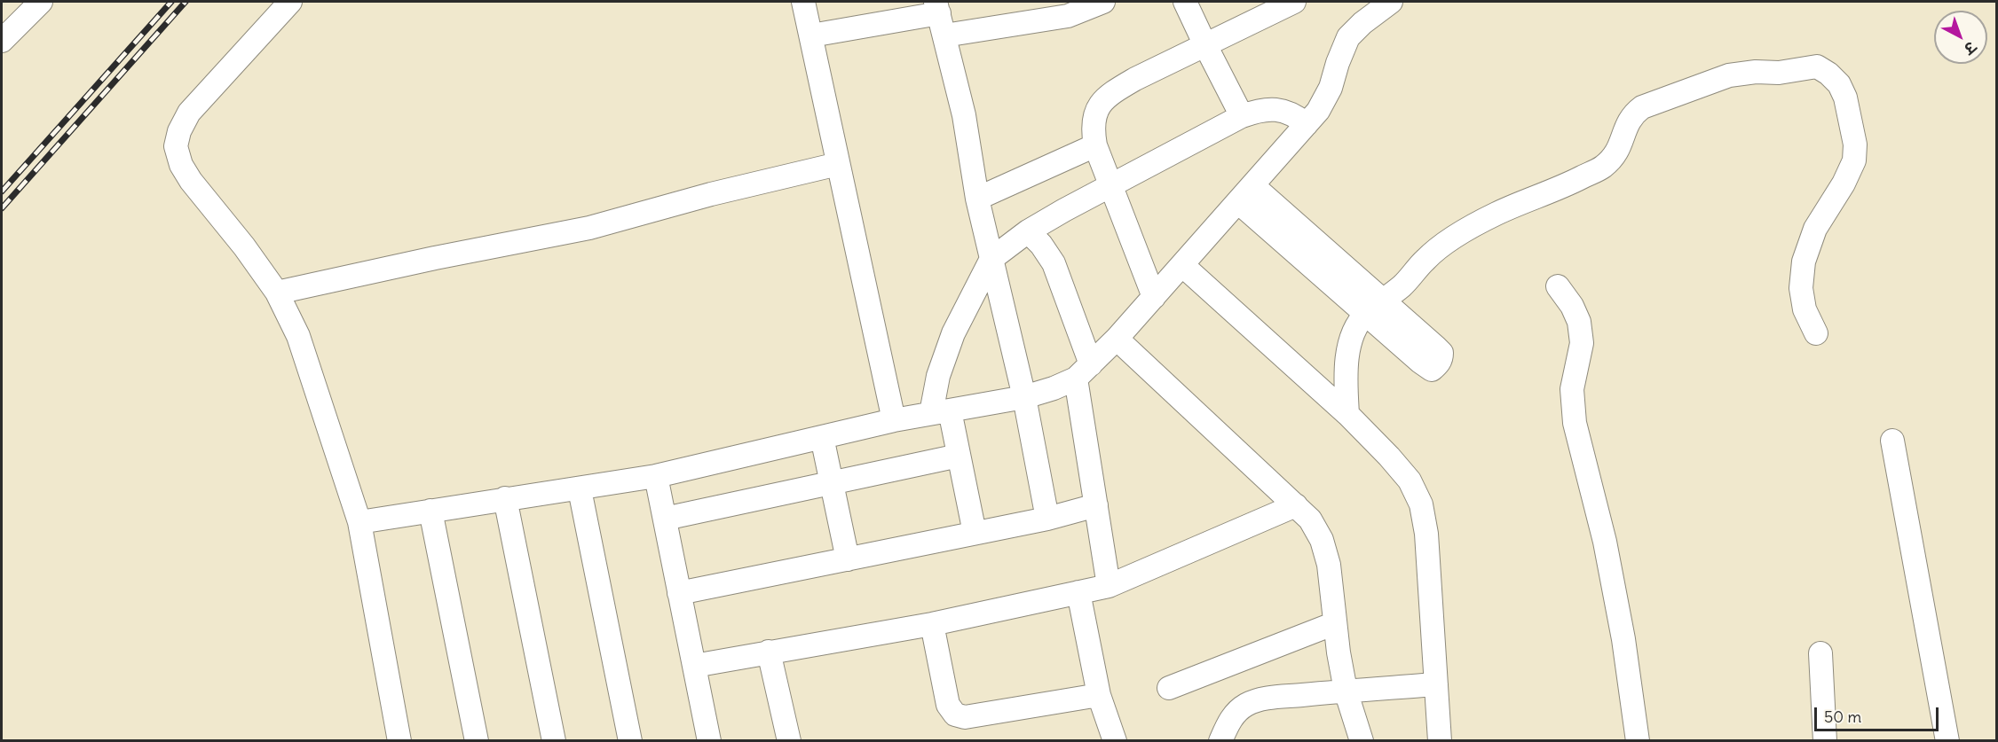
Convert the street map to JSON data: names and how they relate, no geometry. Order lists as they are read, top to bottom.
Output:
{
  "scale_bar": "50 m",
  "north": "bottom right"
}
